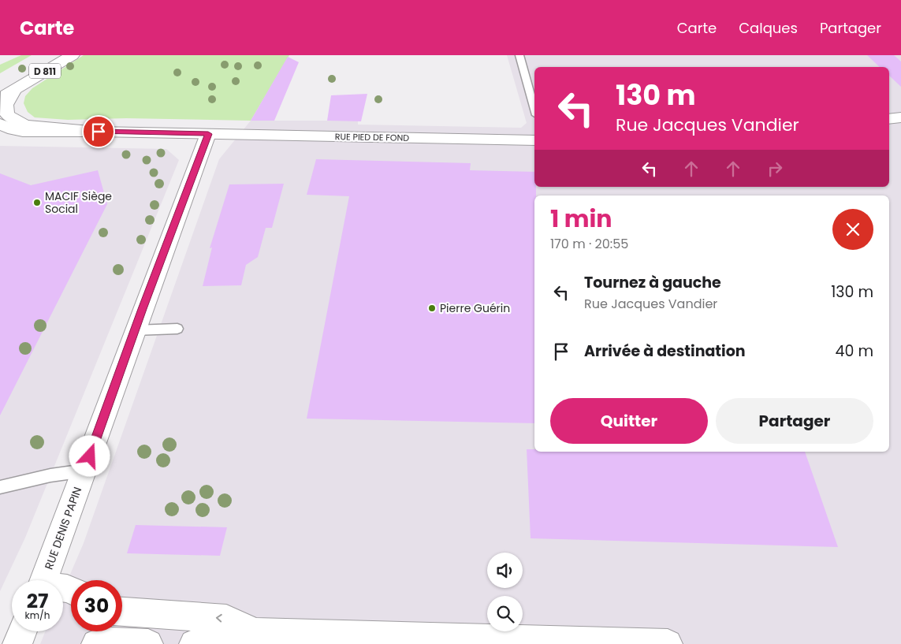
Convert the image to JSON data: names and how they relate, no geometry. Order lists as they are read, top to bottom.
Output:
{
  "streets": {
    "main road": ["D 811", "RUE PIED DE FOND", "RUE DENIS PAPIN"]
  },
  "crossings": [
    ["RUE PIED DE FOND", "RUE DENIS PAPIN"]
  ],
  "places": ["MACIF Siège Social", "Pierre Guérin"],
  "page": {
    "header": "Carte",
    "nav": ["Carte", "Calques", "Partager"],
    "turn": ["130 m", "Rue Jacques Vandier"],
    "heading": ["1 min", "170 m · 20:55"],
    "list": [
      {
        "name": "Tournez à gauche",
        "note": "Rue Jacques Vandier",
        "value": "130 m"
      },
      {
        "name": "Arrivée à destination",
        "value": "40 m"
      }
    ],
    "buttons": ["Quitter", "Partager"],
    "speed": "27 km/h",
    "limit": "30"
  }
}
